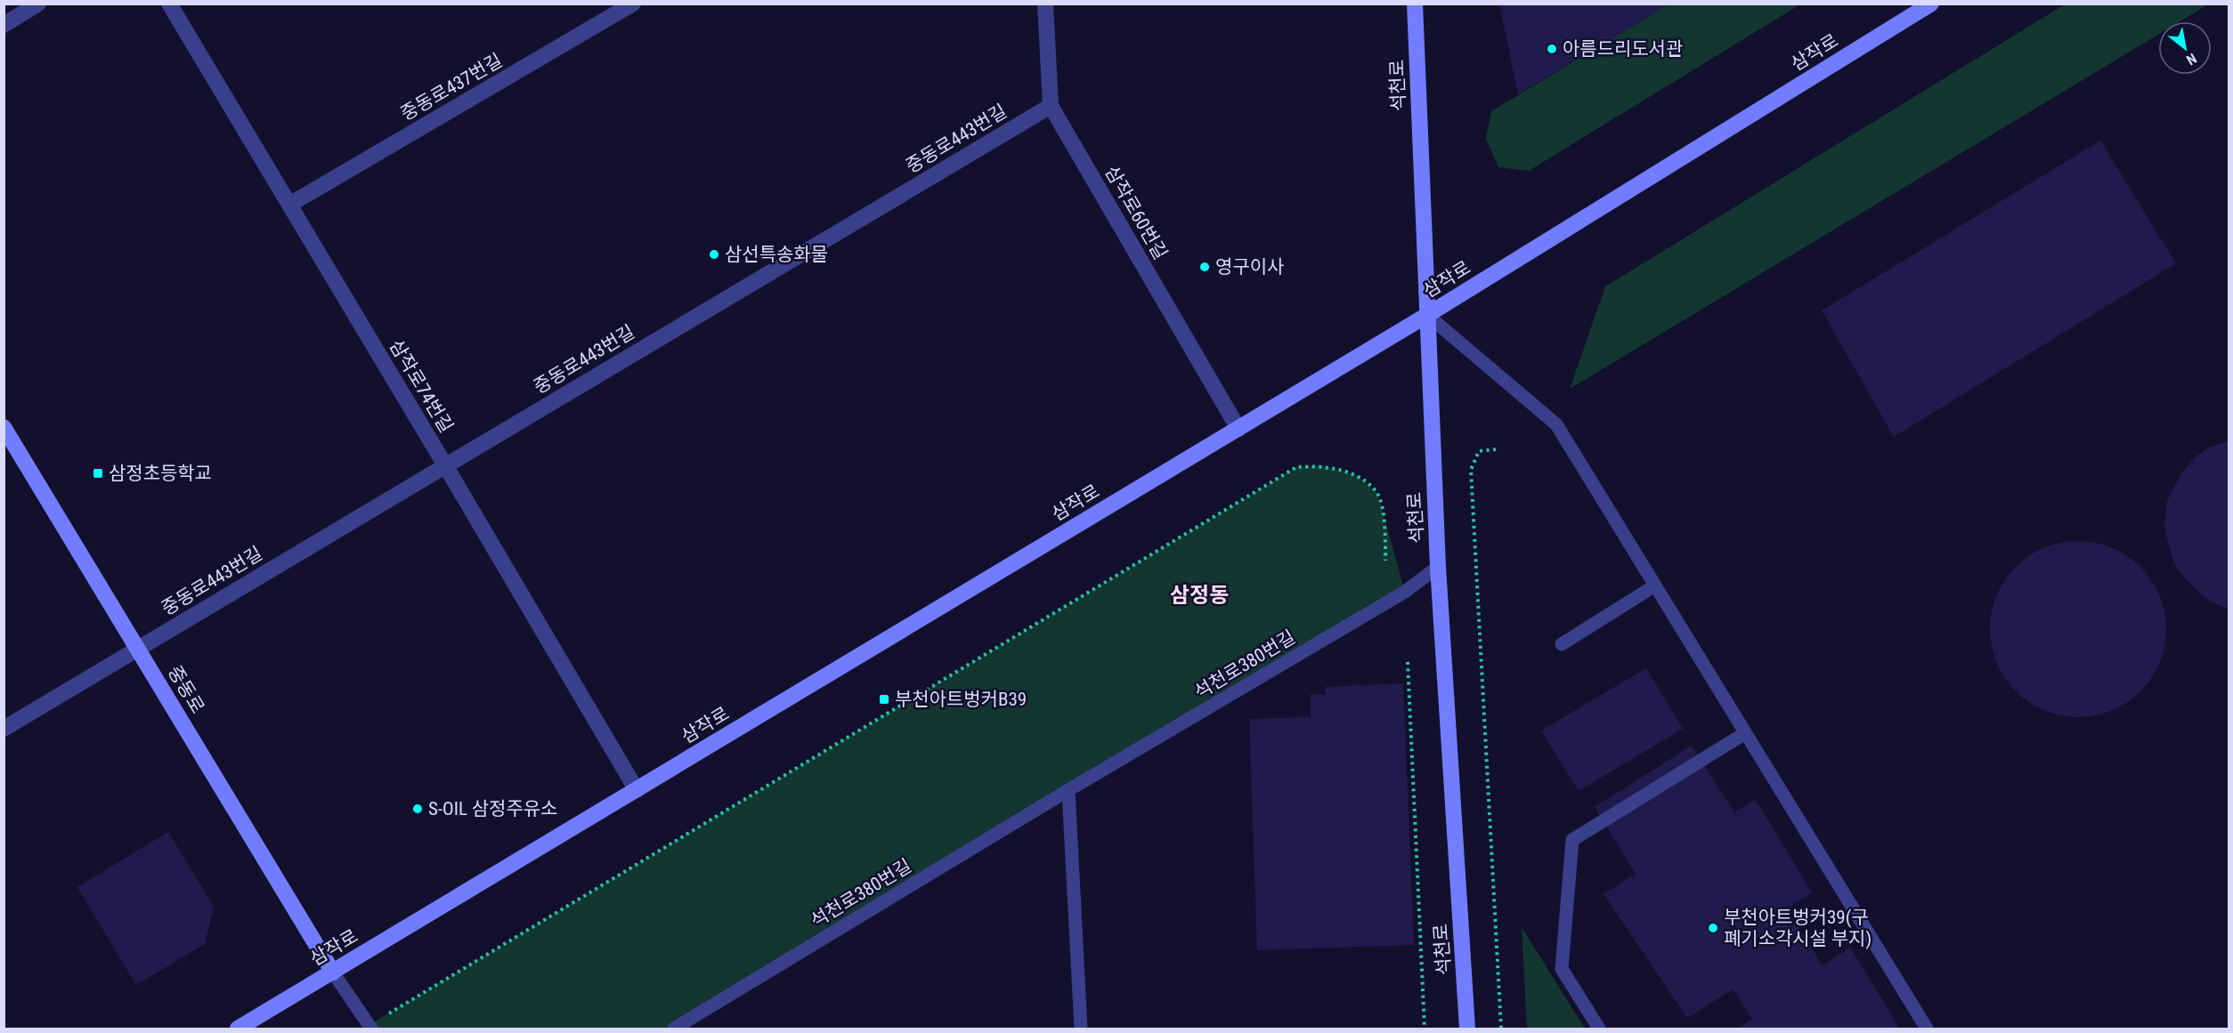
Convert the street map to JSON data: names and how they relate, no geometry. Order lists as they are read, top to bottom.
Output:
{
  "streets": {
    "street": [
      "삼작로",
      "석천로",
      "중동로437번길",
      "중동로443번길",
      "삼작로60번길",
      "삼작로74번길",
      "중동로"
    ],
    "lane": ["석천로380번길"]
  },
  "crossings": [
    ["삼작로", "석천로"],
    ["삼작로", "삼작로60번길"],
    ["삼작로", "삼작로74번길"],
    ["삼작로", "중동로"],
    ["석천로", "석천로380번길"],
    ["중동로437번길", "삼작로74번길"],
    ["중동로443번길", "삼작로60번길"],
    ["중동로443번길", "삼작로74번길"],
    ["중동로443번길", "중동로"]
  ],
  "districts": ["삼정동"],
  "places": {
    "other": [
      "아름드리도서관",
      "삼선특송화물",
      "영구이사",
      "S-OIL 삼정주유소",
      "부천아트벙커39(구 폐기소각시설 부지)"
    ],
    "transit": ["삼정초등학교", "부천아트벙커B39"]
  },
  "north": "bottom right"
}
